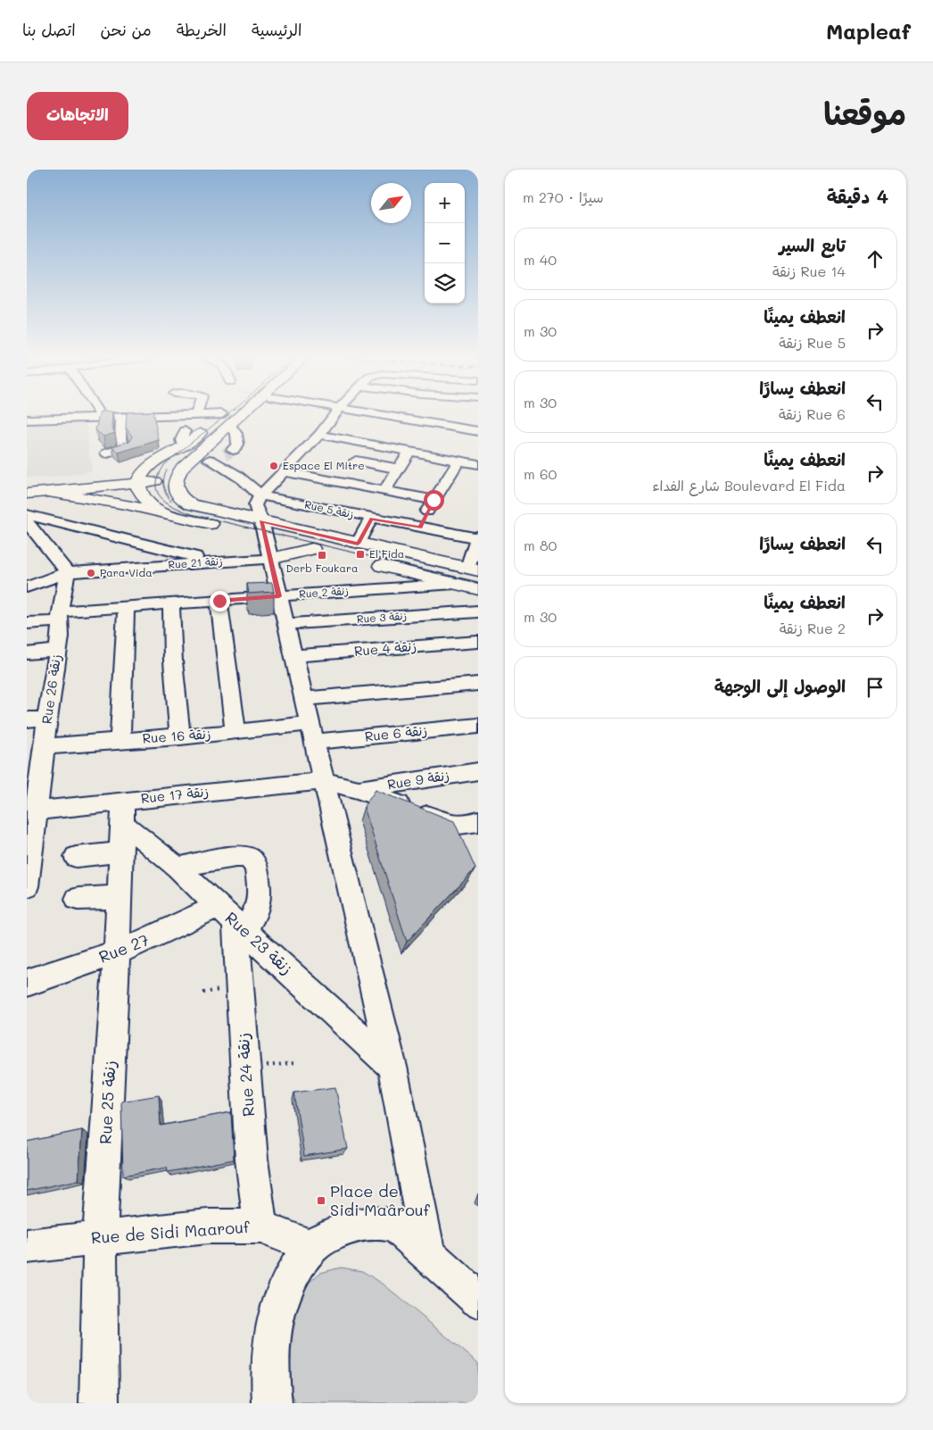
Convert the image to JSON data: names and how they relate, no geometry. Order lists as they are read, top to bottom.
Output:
{
  "streets": {
    "street": [
      "Rue 5 زنقة",
      "Rue 21 زنقة",
      "Rue 2 زنقة",
      "Rue 3 زنقة",
      "Rue 4 زنقة",
      "Rue 26 زنقة",
      "Rue 6 زنقة",
      "Rue 16 زنقة",
      "Rue 9 زنقة",
      "Rue 17 زنقة",
      "Rue 23 زنقة",
      "Rue 27",
      "Rue 24 زنقة",
      "Rue 25 زنقة",
      "Rue de Sidi Maarouf"
    ]
  },
  "crossings": [
    ["Rue 21 زنقة", "Rue 26 زنقة"],
    ["Rue 2 زنقة", "Rue 26 زنقة"],
    ["Rue 26 زنقة", "Rue 16 زنقة"],
    ["Rue 26 زنقة", "Rue 17 زنقة"],
    ["Rue 6 زنقة", "Rue 16 زنقة"],
    ["Rue 9 زنقة", "Rue 17 زنقة"],
    ["Rue 17 زنقة", "Rue 23 زنقة"],
    ["Rue 17 زنقة", "Rue 25 زنقة"],
    ["Rue 23 زنقة", "Rue 27"],
    ["Rue 23 زنقة", "Rue 24 زنقة"],
    ["Rue 23 زنقة", "Rue 25 زنقة"],
    ["Rue 27", "Rue 24 زنقة"],
    ["Rue 27", "Rue 25 زنقة"],
    ["Rue 24 زنقة", "Rue de Sidi Maarouf"],
    ["Rue 25 زنقة", "Rue de Sidi Maarouf"]
  ],
  "places": {
    "other": ["Espace El Mitre", "Para Vida"],
    "transit": ["El Fida", "Derb Foukara", "Place de Sidi Maârouf"]
  },
  "north": "top right",
  "page": {
    "header": "Mapleaf",
    "nav": [
      "الرئيسية",
      "الخريطة",
      "من نحن",
      "اتصل بنا"
    ],
    "title": "موقعنا",
    "buttons": "الاتجاهات",
    "heading": ["4 دقيقة", "سيرًا · 270 m"],
    "map_buttons": ["+", "−"],
    "list": [
      ["تابع السير", "Rue 14 زنقة", "40 m"],
      ["انعطف يمينًا", "Rue 5 زنقة", "30 m"],
      ["انعطف يسارًا", "Rue 6 زنقة", "30 m"],
      ["انعطف يمينًا", "Boulevard El Fida شارع الفداء", "60 m"],
      ["انعطف يسارًا", "80 m"],
      ["انعطف يمينًا", "Rue 2 زنقة", "30 m"],
      "الوصول إلى الوجهة"
    ]
  }
}
